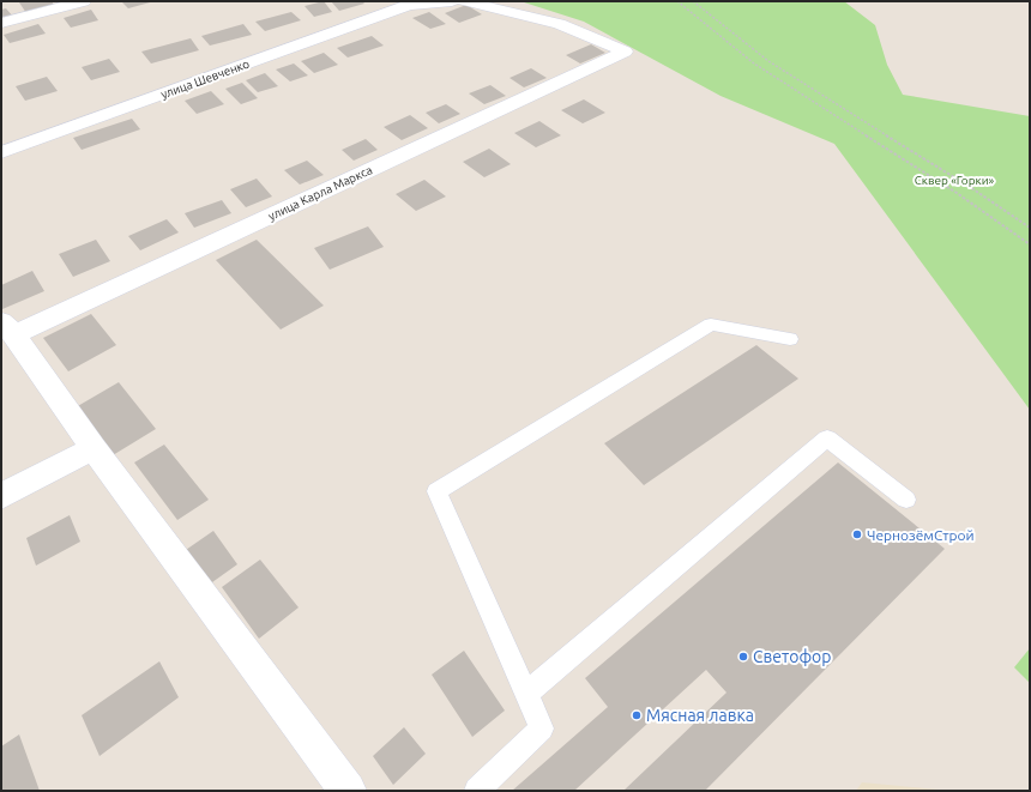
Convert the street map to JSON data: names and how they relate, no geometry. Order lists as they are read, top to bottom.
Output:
{
  "streets": {
    "street": ["улица Шевченко", "улица Карла Маркса"]
  },
  "parks": ["Сквер «Горки»"],
  "places": ["ЧернозёмСтрой", "Светофор", "Мясная лавка"]
}
